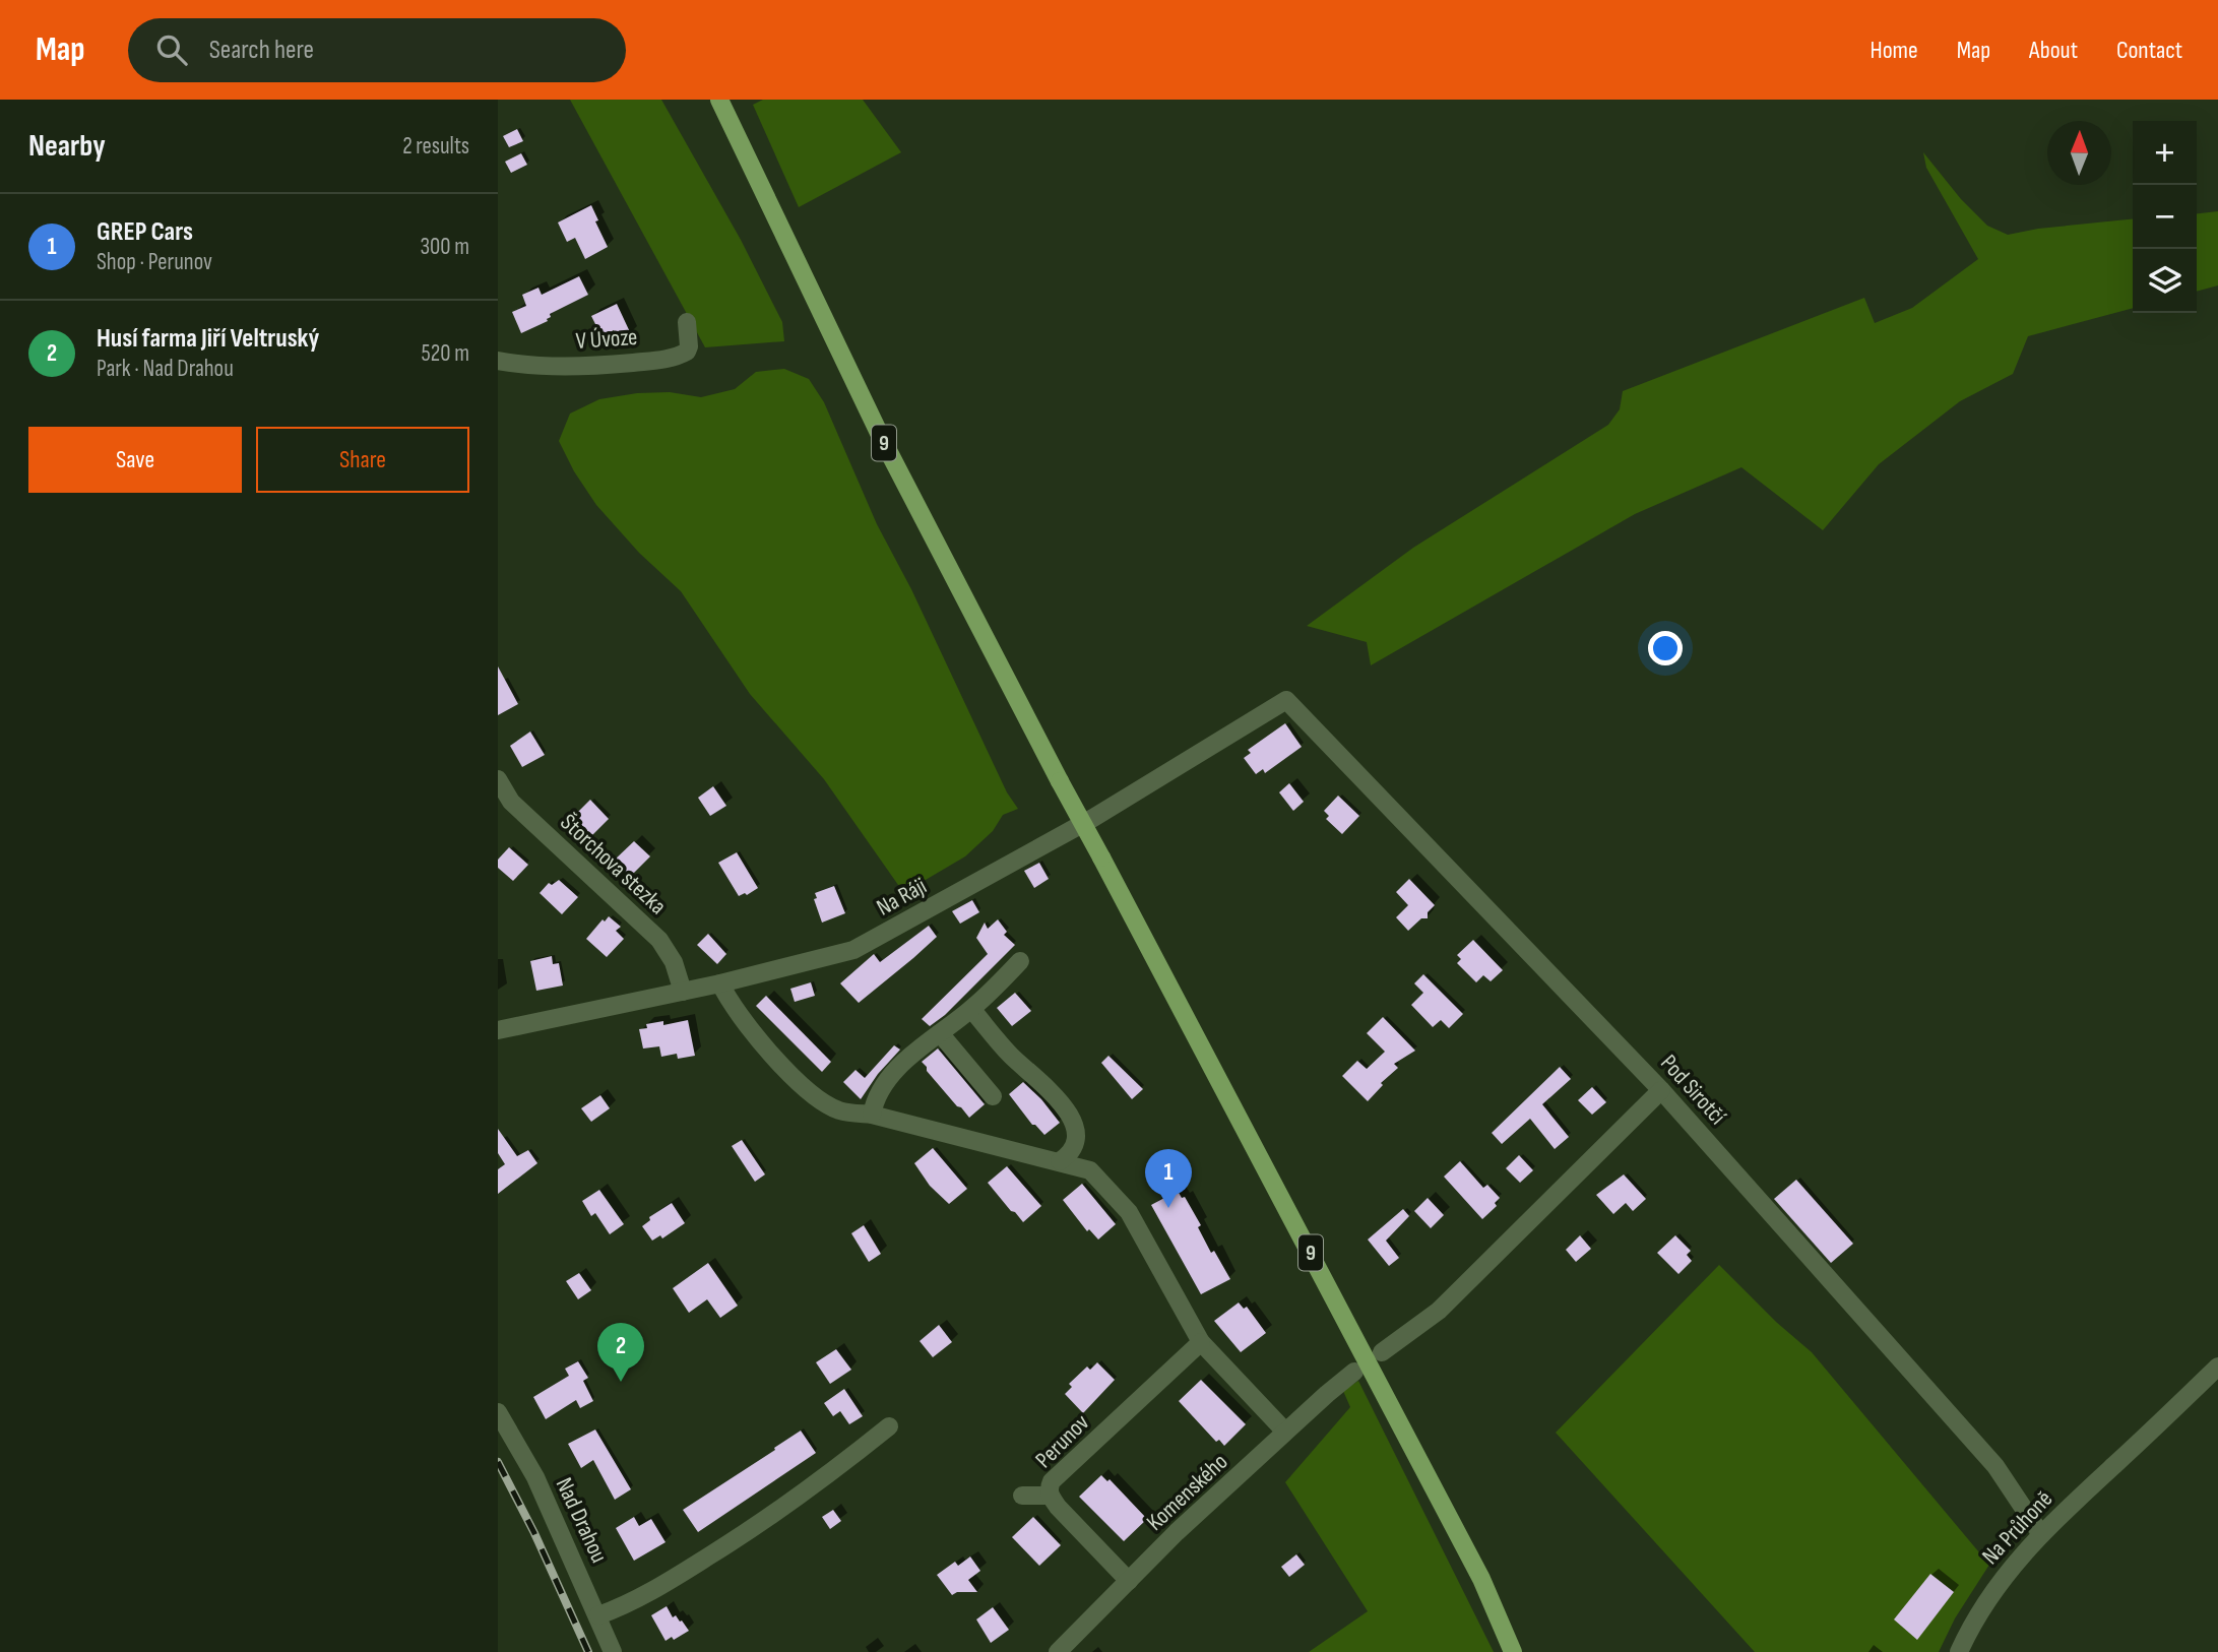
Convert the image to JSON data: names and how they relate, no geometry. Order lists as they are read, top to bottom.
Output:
{
  "streets": {
    "main road": ["9"],
    "street": [
      "V Úvoze",
      "Štorchova stezka",
      "Na Ráji",
      "Pod Sirotčí",
      "Perunov",
      "Komenského",
      "Nad Drahou",
      "Na Průhoně"
    ]
  },
  "crossings": [
    ["Štorchova stezka", "Na Ráji"],
    ["Na Ráji", "Pod Sirotčí"],
    ["Pod Sirotčí", "Na Průhoně"],
    ["Perunov", "Komenského"]
  ],
  "north": "top",
  "page": {
    "header": "Map",
    "search": "Search here",
    "nav": [
      "Home",
      "Map",
      "About",
      "Contact"
    ],
    "heading": ["Nearby", "2 results"],
    "map_buttons": ["+", "−"],
    "list": [
      {
        "mark": "1",
        "name": "GREP Cars",
        "note": "Shop · Perunov",
        "value": "300 m"
      },
      {
        "mark": "2",
        "name": "Husí farma Jiří Veltruský",
        "note": "Park · Nad Drahou",
        "value": "520 m"
      }
    ],
    "buttons": ["Save", "Share"],
    "pins": ["1", "2"]
  }
}
